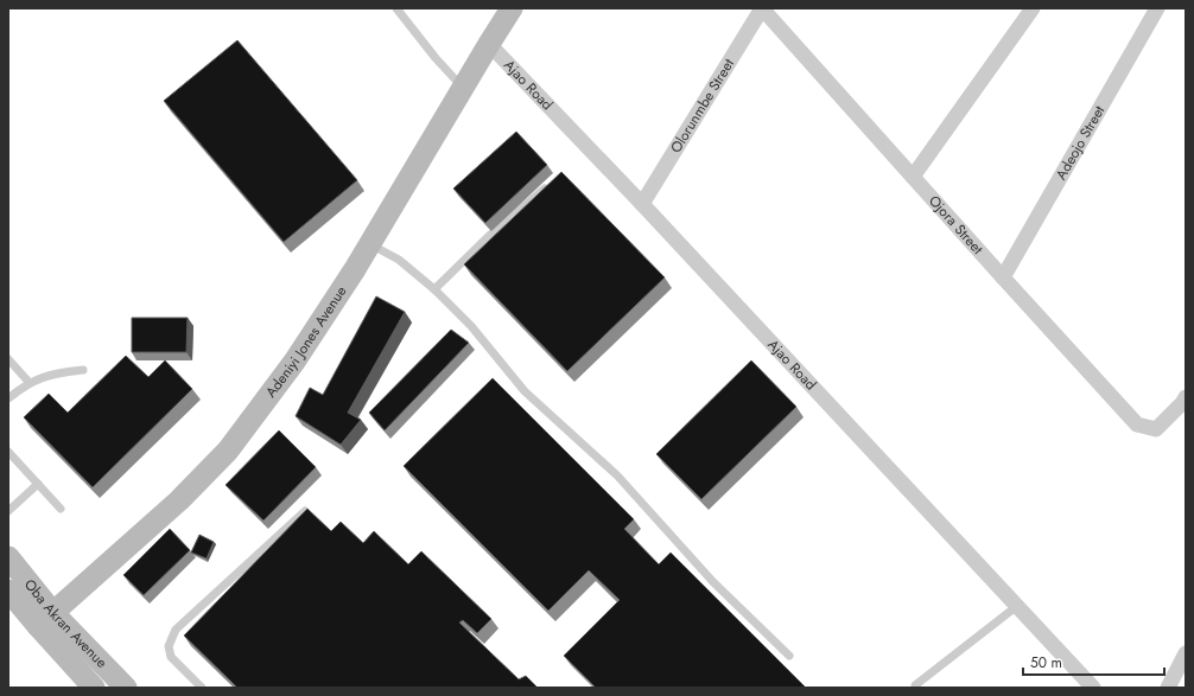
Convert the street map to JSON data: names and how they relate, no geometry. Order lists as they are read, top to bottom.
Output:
{
  "streets": {
    "street": [
      "Ajao Road",
      "Olorunmbe Street",
      "Adeojo Street",
      "Ojora Street",
      "Adeniyi Jones Avenue",
      "Oba Akran Avenue"
    ]
  },
  "crossings": [
    ["Ajao Road", "Olorunmbe Street"],
    ["Ajao Road", "Adeniyi Jones Avenue"],
    ["Olorunmbe Street", "Ojora Street"],
    ["Adeojo Street", "Ojora Street"],
    ["Adeniyi Jones Avenue", "Oba Akran Avenue"]
  ],
  "scale_bar": "50 m"
}
